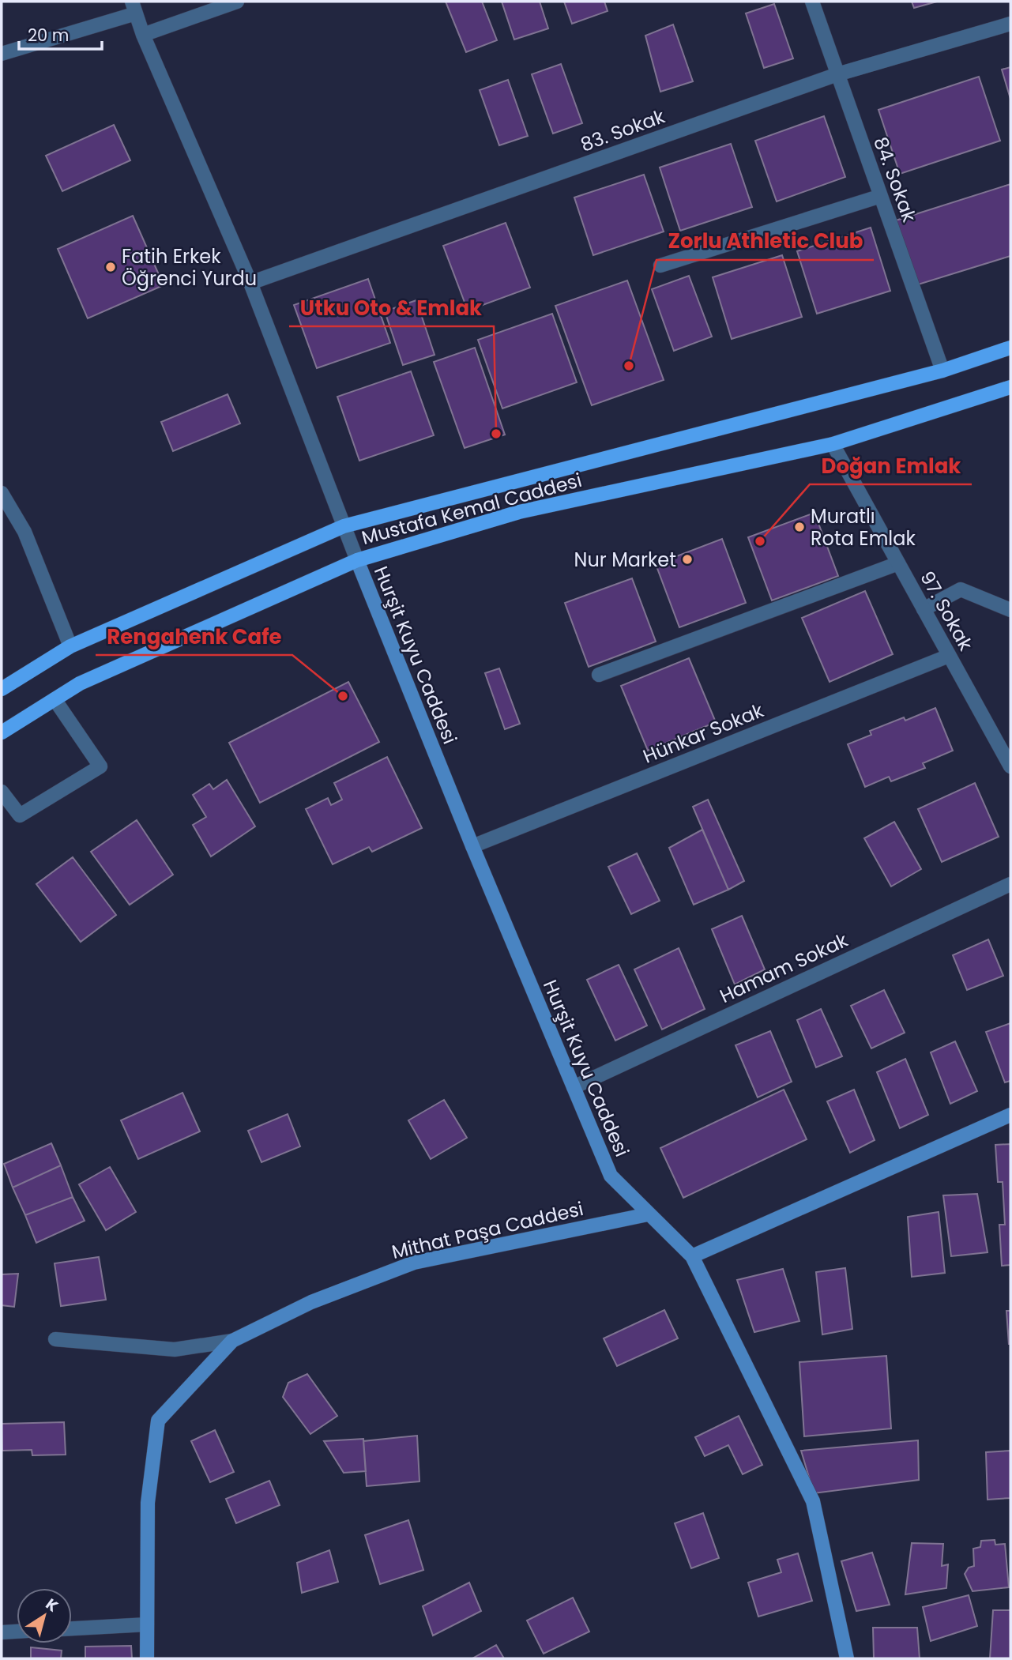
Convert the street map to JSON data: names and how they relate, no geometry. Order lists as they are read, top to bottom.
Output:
{
  "streets": {
    "main road": ["Mustafa Kemal Caddesi"],
    "street": [
      "83. Sokak",
      "84. Sokak",
      "97. Sokak",
      "Hurşit Kuyu Caddesi",
      "Hünkar Sokak",
      "Hamam Sokak",
      "Mithat Paşa Caddesi"
    ]
  },
  "crossings": [
    ["83. Sokak", "84. Sokak"],
    ["84. Sokak", "Mustafa Kemal Caddesi"],
    ["Mustafa Kemal Caddesi", "97. Sokak"],
    ["Mustafa Kemal Caddesi", "Hurşit Kuyu Caddesi"],
    ["97. Sokak", "Hünkar Sokak"],
    ["Hurşit Kuyu Caddesi", "Hünkar Sokak"],
    ["Hurşit Kuyu Caddesi", "Hamam Sokak"],
    ["Hurşit Kuyu Caddesi", "Mithat Paşa Caddesi"]
  ],
  "places": [
    "Fatih Erkek Öğrenci Yurdu",
    "Zorlu Athletic Club",
    "Utku Oto & Emlak",
    "Muratlı Rota Emlak",
    "Doğan Emlak",
    "Nur Market",
    "Rengahenk Cafe"
  ],
  "scale_bar": "20 m",
  "north": "top right"
}
